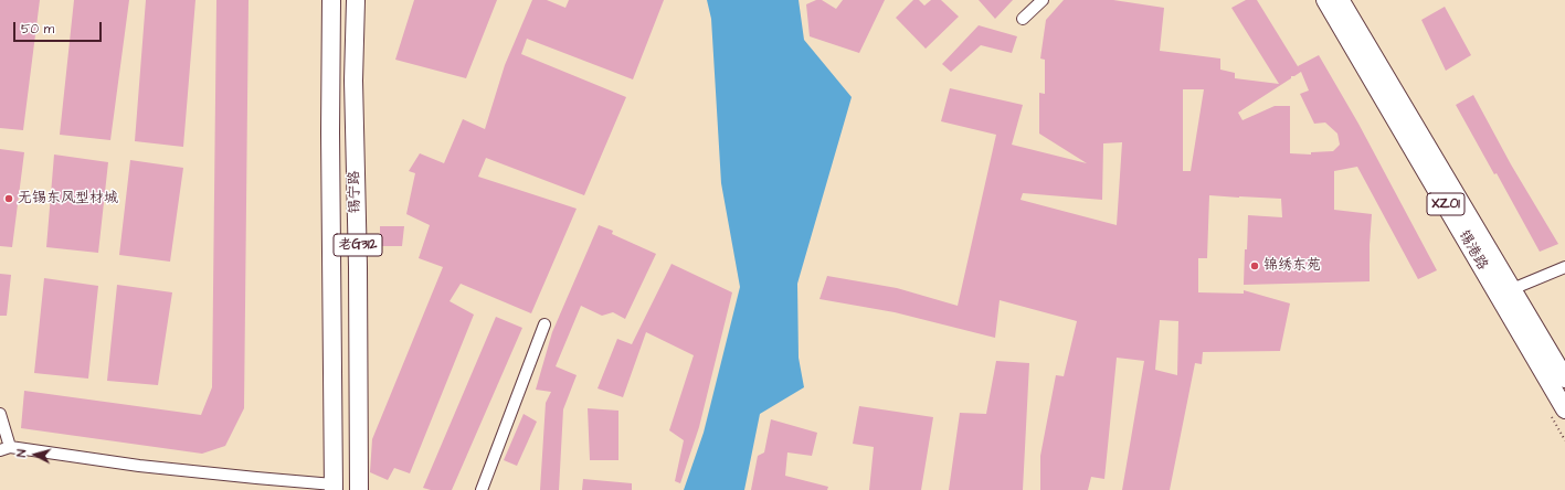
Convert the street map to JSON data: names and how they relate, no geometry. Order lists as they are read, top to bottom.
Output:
{
  "streets": {
    "main road": [
      "锡宁路",
      "XZ01",
      "老G312",
      "锡港路"
    ]
  },
  "places": ["无锡东风型材城", "锦绣东苑"],
  "scale_bar": "50 m",
  "north": "left"
}
